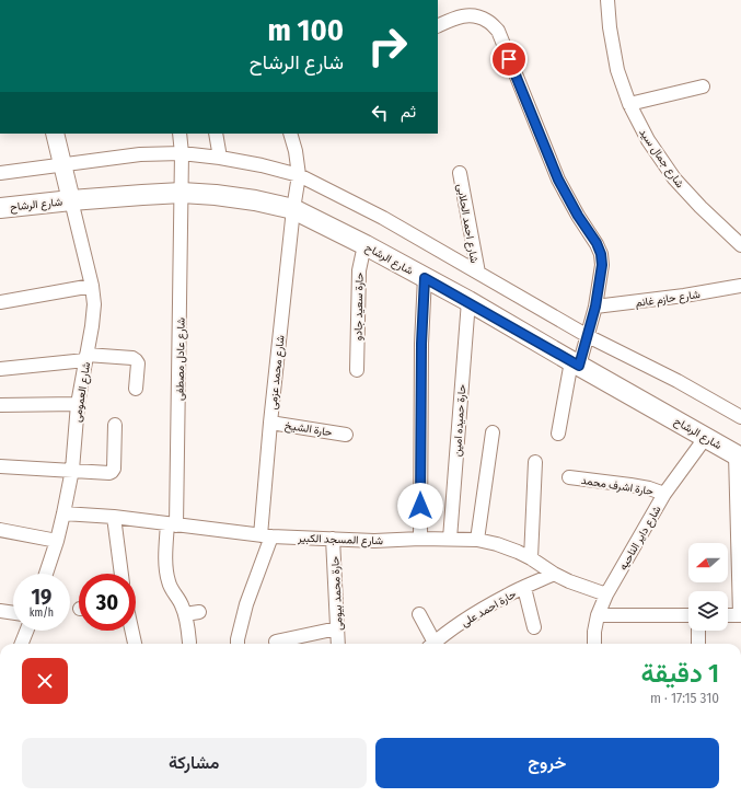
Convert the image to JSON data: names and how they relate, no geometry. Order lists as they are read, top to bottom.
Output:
{
  "streets": {
    "main road": ["شارع الرشاح"],
    "street": [
      "شارع جمال سيد",
      "شارع احمد الحلابى",
      "شارع حازم غانم",
      "حارة سعيد جادو",
      "شارع عادل مصطفى",
      "شارع محمد عزمى",
      "شارع العمومى",
      "حارة حميده امين",
      "حارة الشيخ",
      "حارة اشرف محمد",
      "شارع داير الناحيه",
      "شارع المسجد الكبير",
      "حارة محمد بيومى",
      "حارة احمد على"
    ]
  },
  "crossings": [
    ["شارع الرشاح", "حارة سعيد جادو"],
    ["شارع الرشاح", "شارع عادل مصطفى"],
    ["شارع الرشاح", "شارع محمد عزمى"],
    ["شارع الرشاح", "شارع العمومى"],
    ["شارع الرشاح", "حارة حميده امين"],
    ["شارع الرشاح", "شارع داير الناحيه"],
    ["شارع عادل مصطفى", "شارع المسجد الكبير"],
    ["شارع محمد عزمى", "حارة الشيخ"],
    ["شارع محمد عزمى", "شارع المسجد الكبير"],
    ["شارع العمومى", "شارع المسجد الكبير"],
    ["حارة حميده امين", "شارع المسجد الكبير"],
    ["حارة اشرف محمد", "شارع داير الناحيه"],
    ["شارع داير الناحيه", "شارع المسجد الكبير"],
    ["شارع المسجد الكبير", "حارة محمد بيومى"],
    ["شارع المسجد الكبير", "حارة احمد على"]
  ],
  "north": "left",
  "page": {
    "turn": ["100 m", "شارع الرشاح"],
    "then": "ثم",
    "speed": "19 km/h",
    "limit": "30",
    "heading": ["1 دقيقة", "310 m · 17:15"],
    "buttons": ["خروج", "مشاركة"]
  }
}
